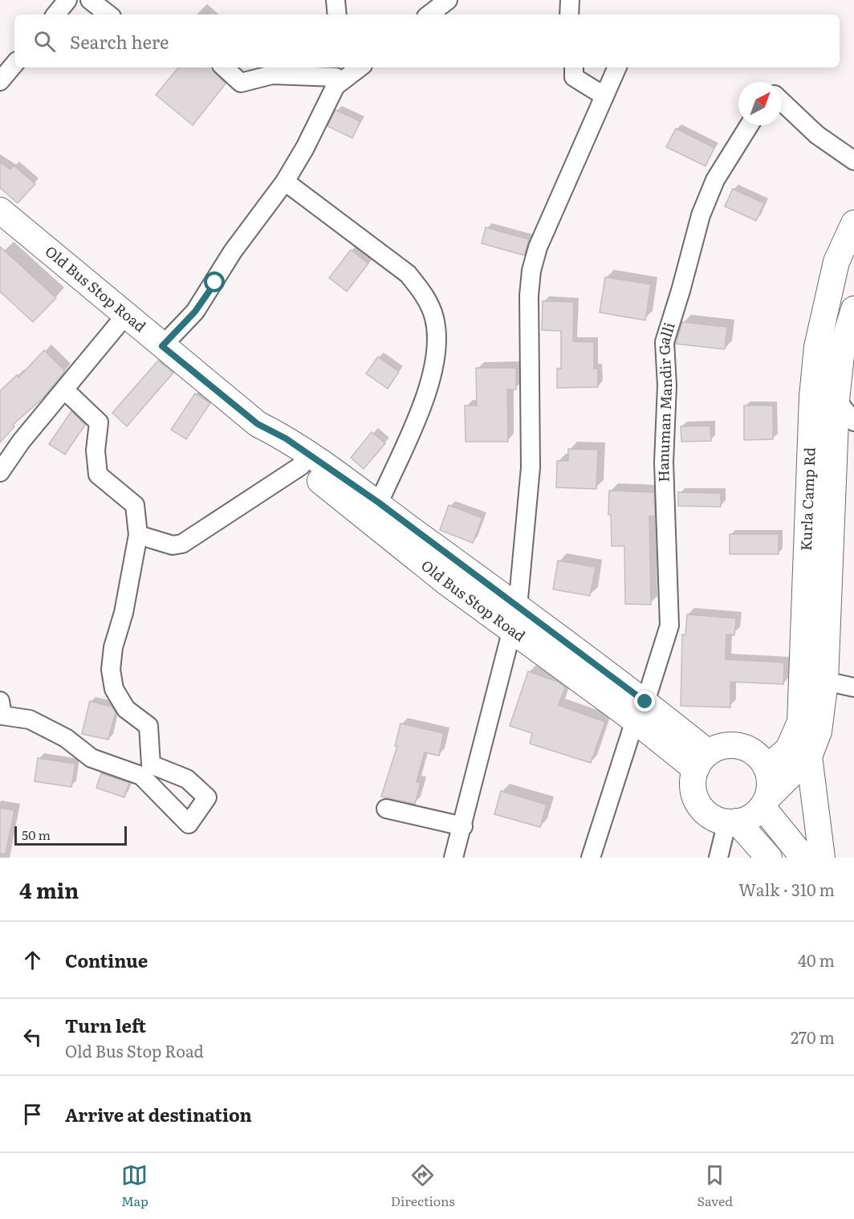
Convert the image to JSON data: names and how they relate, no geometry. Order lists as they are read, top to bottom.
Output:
{
  "streets": {
    "main road": ["Old Bus Stop Road", "Kurla Camp Rd"],
    "street": ["Hanuman Mandir Galli"]
  },
  "crossings": [
    ["Old Bus Stop Road", "Hanuman Mandir Galli"],
    ["Old Bus Stop Road", "Kurla Camp Rd"]
  ],
  "scale_bar": "50 m",
  "north": "top right",
  "page": {
    "search": "Search here",
    "scale": "50 m",
    "heading": ["4 min", "Walk · 310 m"],
    "list": [
      ["Continue", "40 m"],
      ["Turn left", "Old Bus Stop Road", "270 m"],
      "Arrive at destination"
    ],
    "nav": ["Map", "Directions", "Saved"]
  }
}
